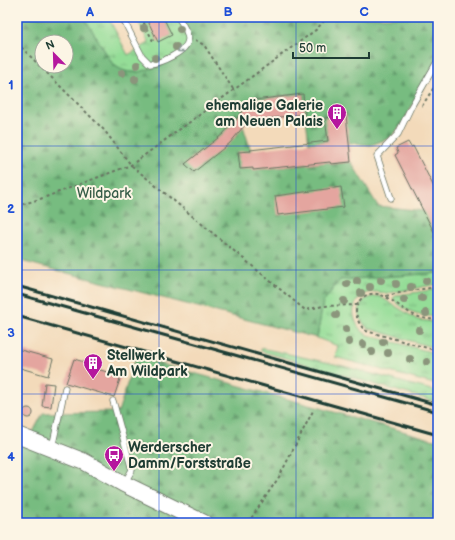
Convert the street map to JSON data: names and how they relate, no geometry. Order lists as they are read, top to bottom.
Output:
{
  "parks": ["Wildpark"],
  "places": {
    "building": ["ehemalige Galerie am Neuen Palais", "Stellwerk Am Wildpark"],
    "bus stop": ["Werderscher Damm/Forststraße"]
  },
  "scale_bar": "50 m",
  "north": "top left",
  "grid": {
    "columns": ["A", "B", "C"],
    "rows": [
      "1",
      "2",
      "3",
      "4"
    ]
  }
}
